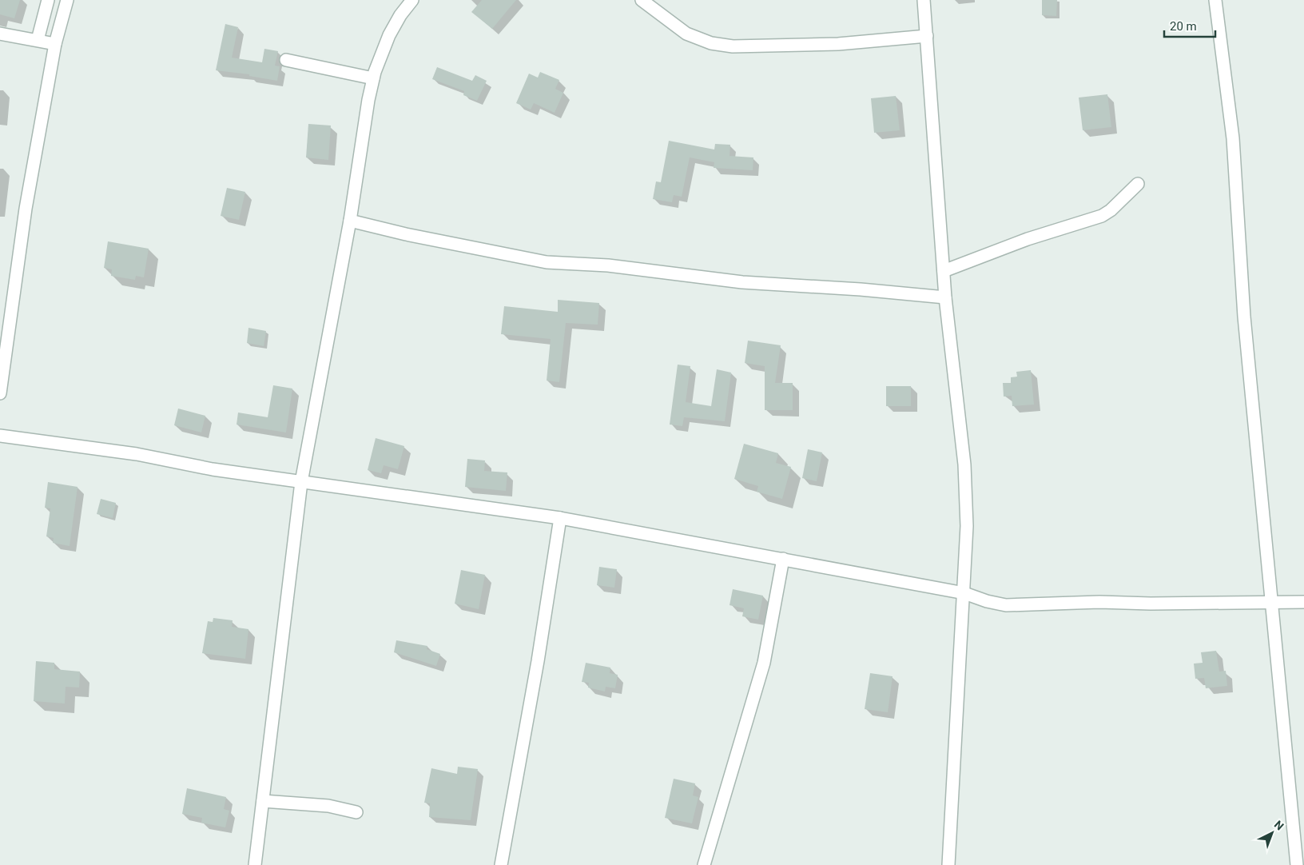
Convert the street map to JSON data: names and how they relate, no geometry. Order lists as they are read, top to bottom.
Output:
{
  "scale_bar": "20 m",
  "north": "top right"
}
